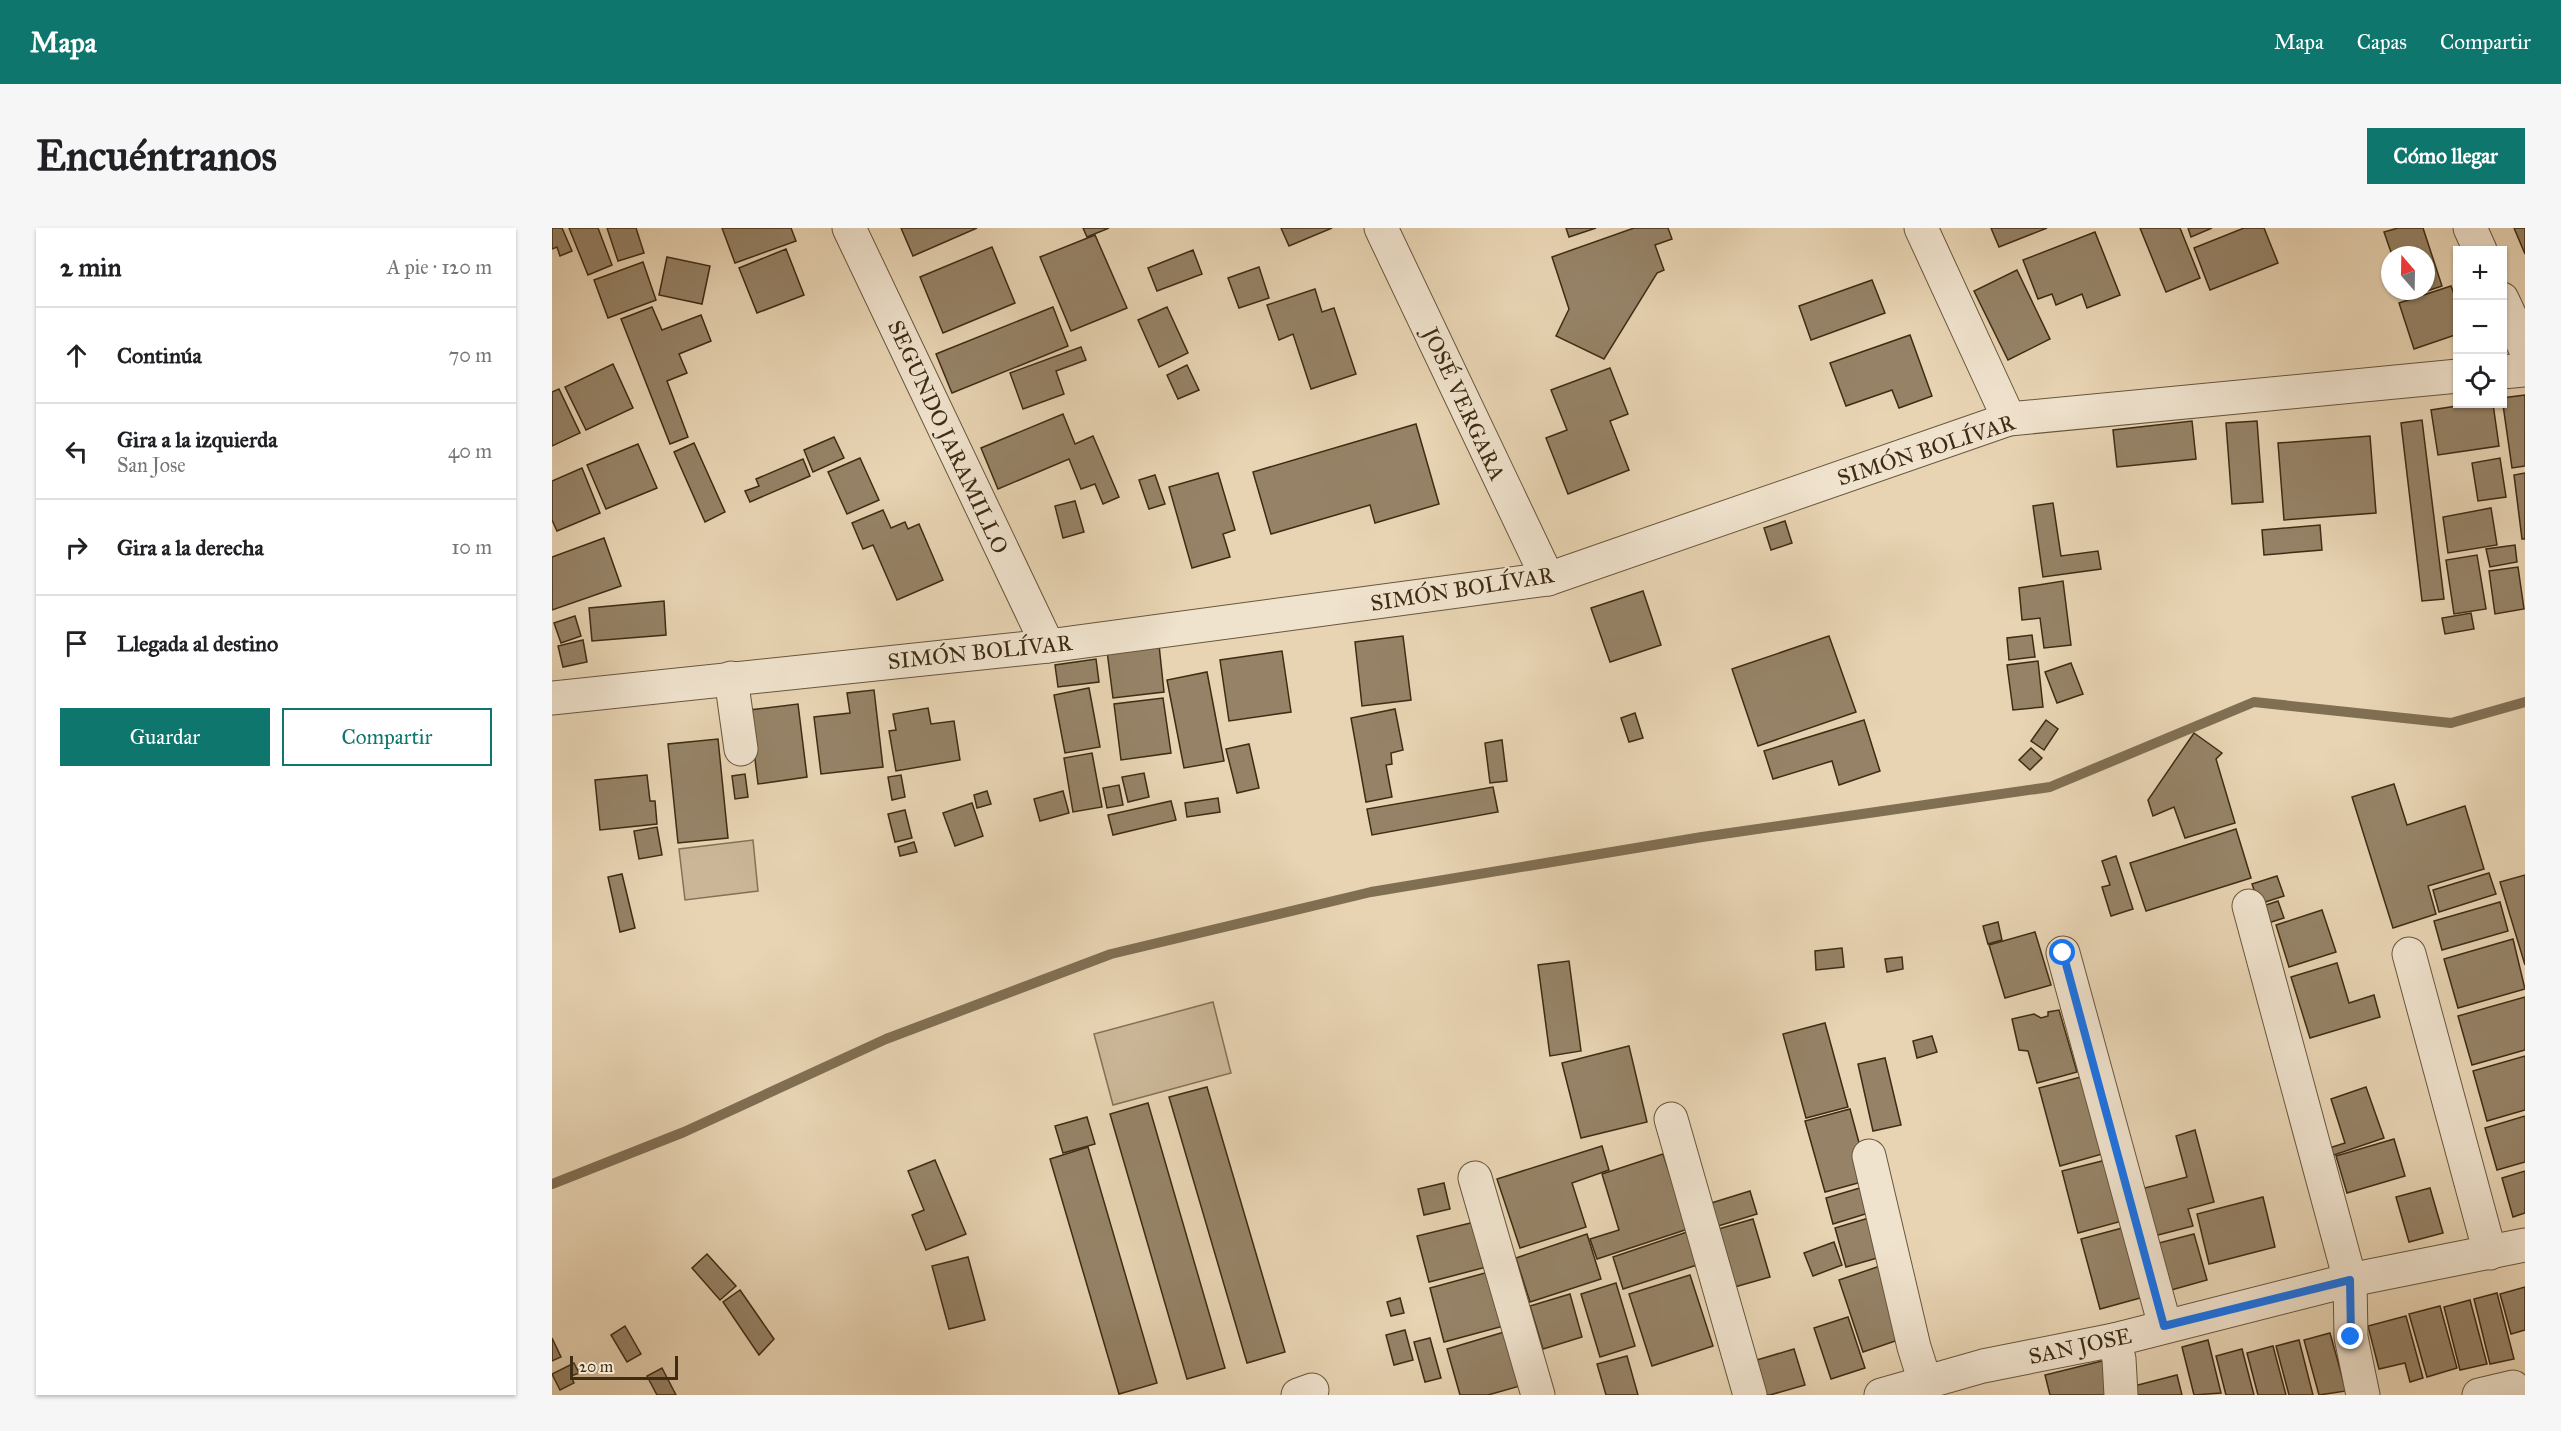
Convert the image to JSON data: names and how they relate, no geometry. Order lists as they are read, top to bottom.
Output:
{
  "streets": {
    "street": [
      "JOSÉ VERGARA",
      "SEGUNDO JARAMILLO",
      "SIMÓN BOLÍVAR",
      "SAN JOSE"
    ]
  },
  "crossings": [
    ["JOSÉ VERGARA", "SIMÓN BOLÍVAR"],
    ["SEGUNDO JARAMILLO", "SIMÓN BOLÍVAR"]
  ],
  "scale_bar": "20 m",
  "north": "top",
  "page": {
    "header": "Mapa",
    "nav": ["Mapa", "Capas", "Compartir"],
    "buttons": [
      "Cómo llegar",
      ["Guardar", "Compartir"]
    ],
    "title": "Encuéntranos",
    "heading": ["2 min", "A pie · 120 m"],
    "map_buttons": ["+", "−"],
    "list": [
      ["Continúa", "70 m"],
      ["Gira a la izquierda", "San Jose", "40 m"],
      ["Gira a la derecha", "10 m"],
      "Llegada al destino"
    ],
    "scale": "20 m"
  }
}
